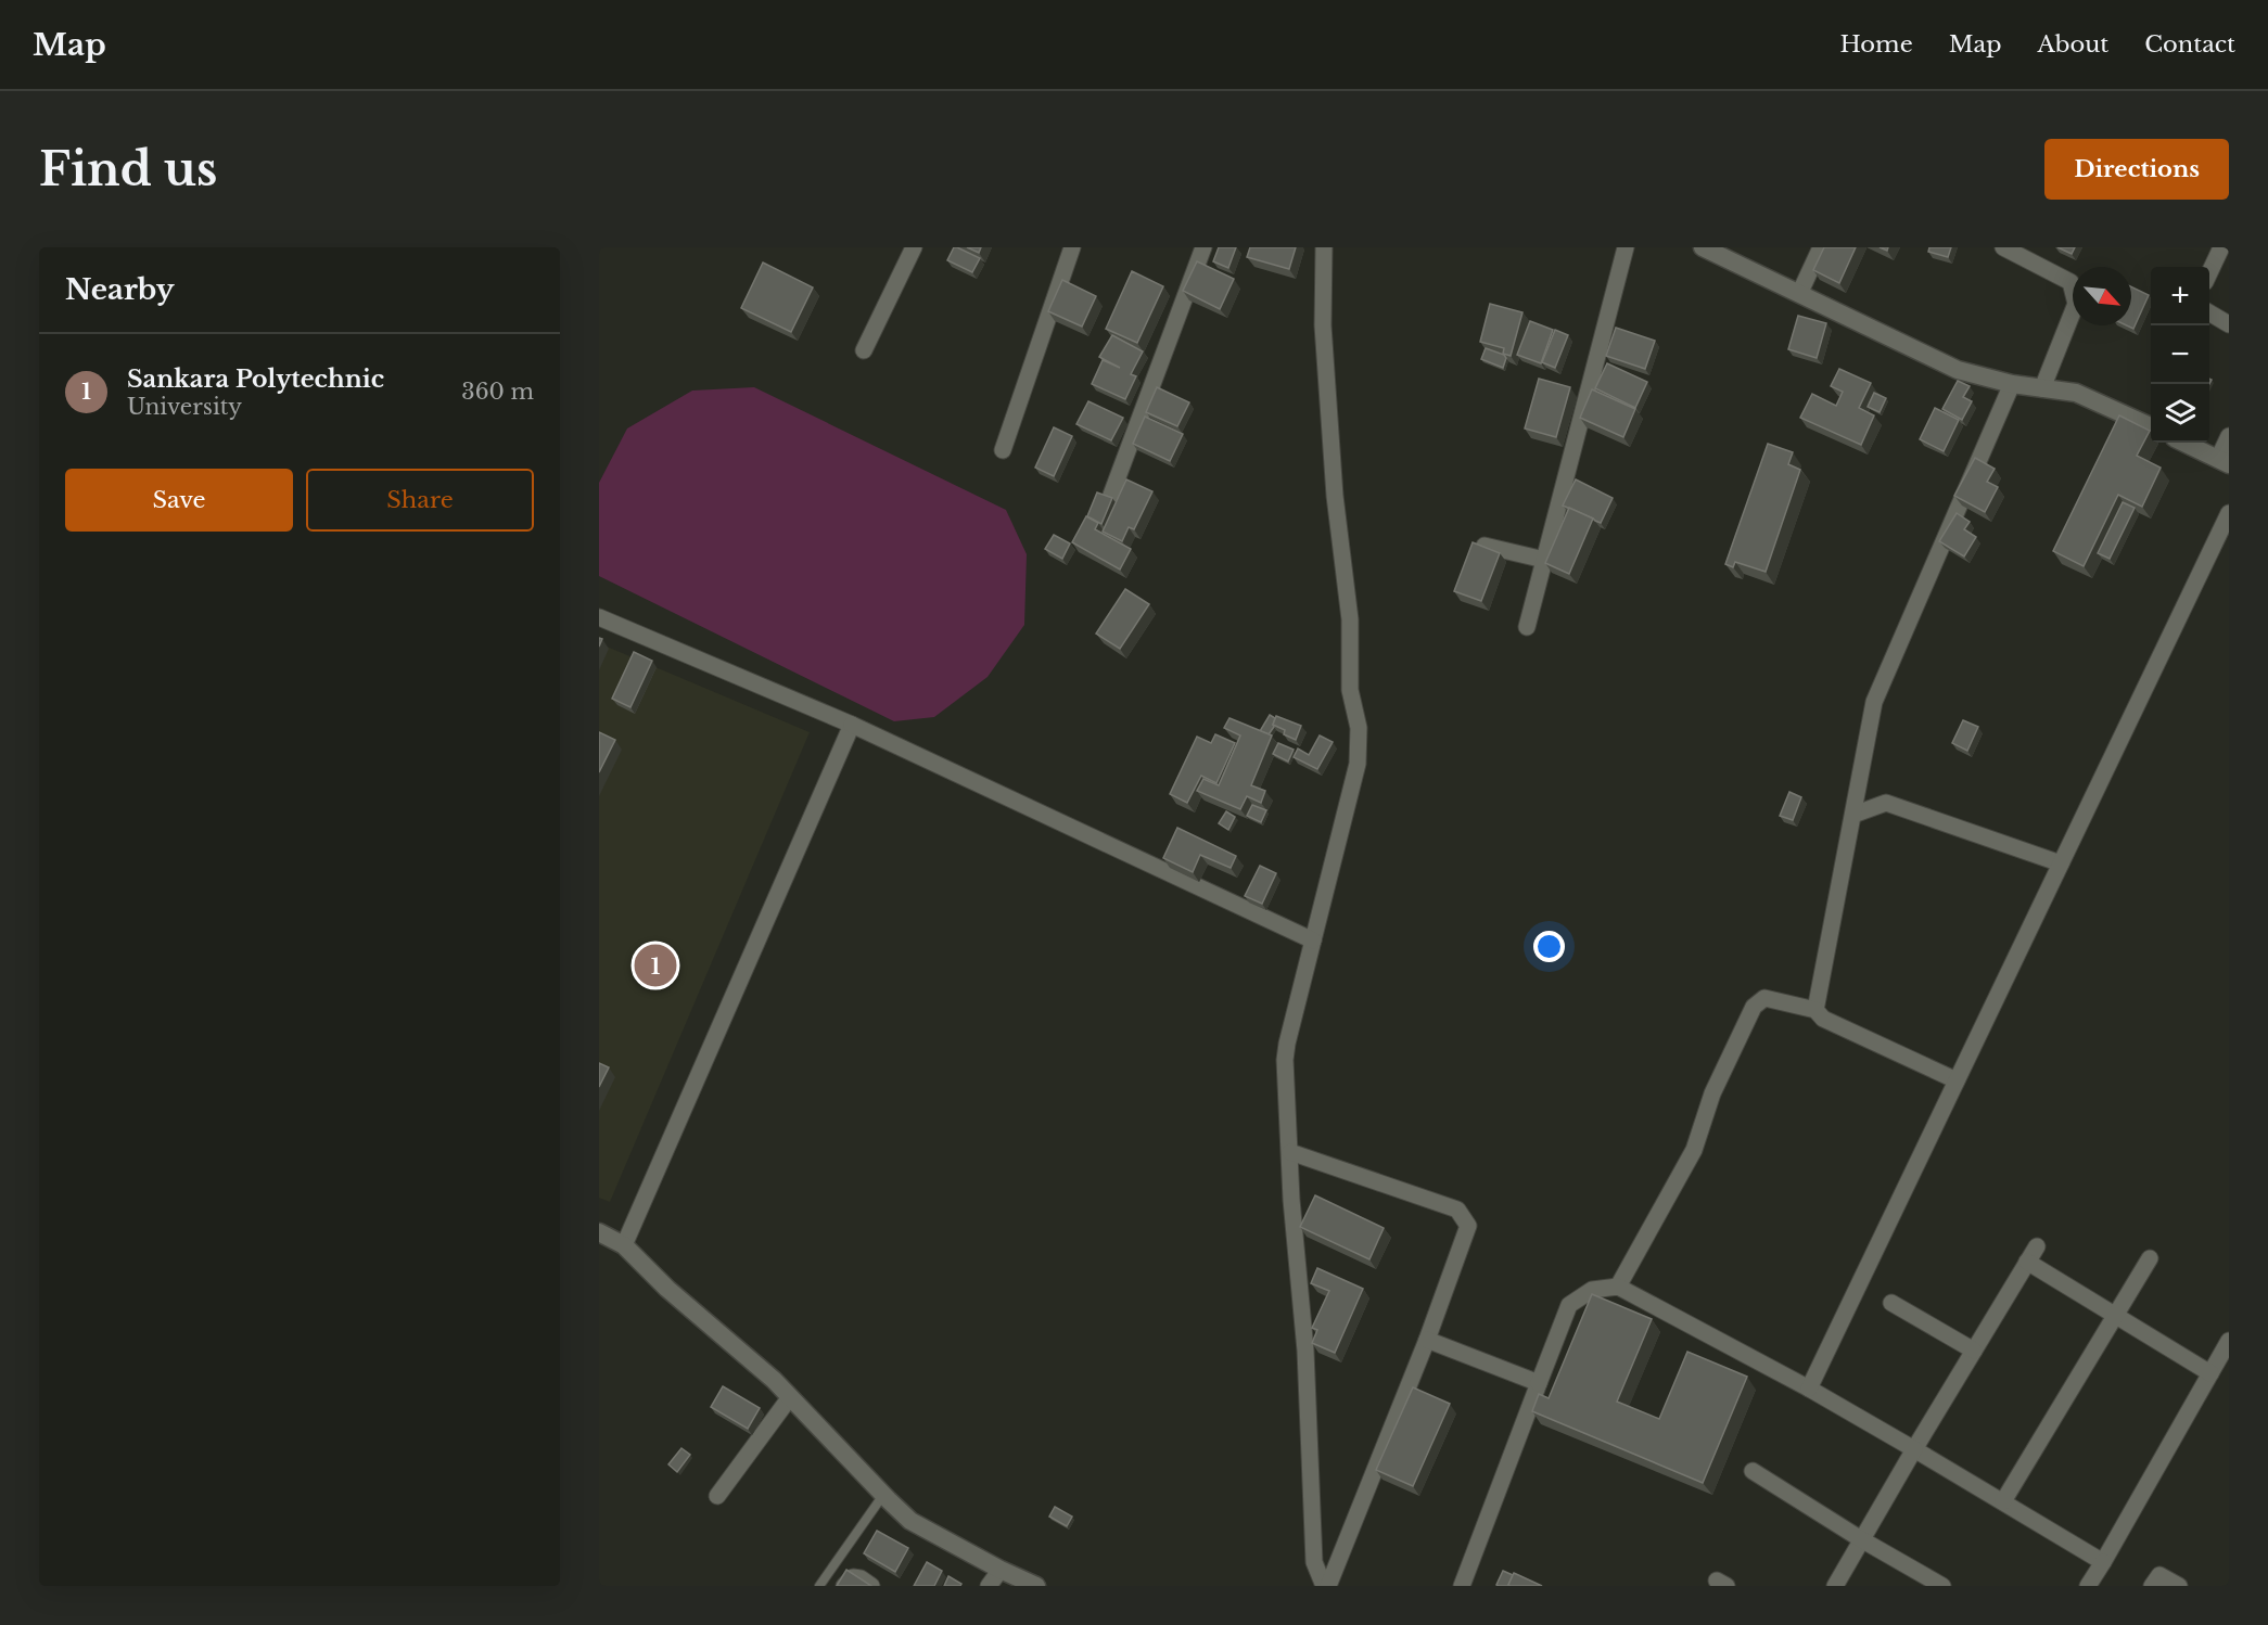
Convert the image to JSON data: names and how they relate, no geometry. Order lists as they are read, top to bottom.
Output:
{
  "north": "bottom right",
  "page": {
    "header": "Map",
    "nav": [
      "Home",
      "Map",
      "About",
      "Contact"
    ],
    "buttons": [
      "Directions",
      ["Save", "Share"]
    ],
    "title": "Find us",
    "heading": "Nearby",
    "map_buttons": ["+", "−"],
    "list": [
      {
        "mark": "1",
        "name": "Sankara Polytechnic",
        "note": "University",
        "value": "360 m"
      }
    ],
    "pins": "1"
  }
}
